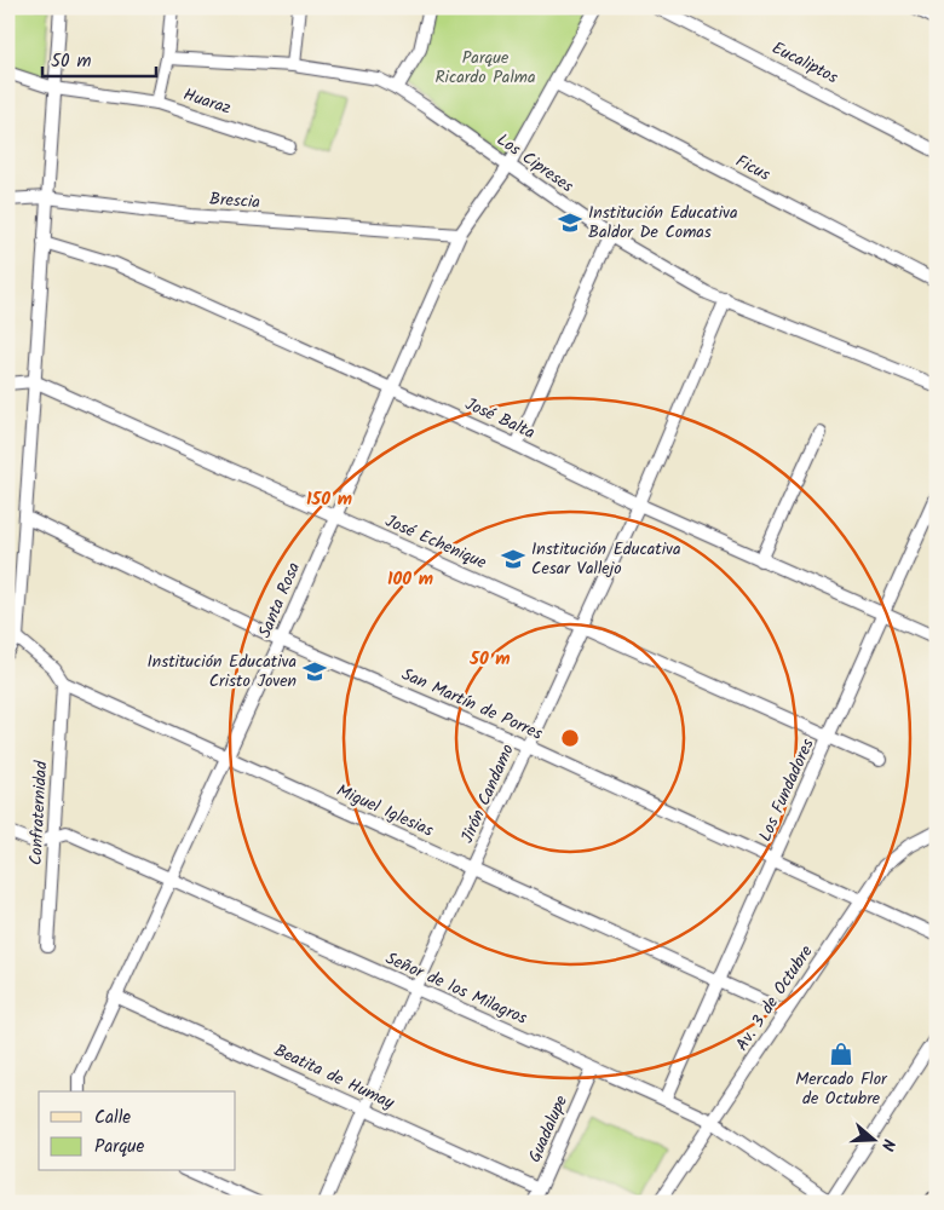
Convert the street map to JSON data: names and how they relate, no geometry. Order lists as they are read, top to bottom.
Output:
{
  "streets": {
    "street": [
      "Eucaliptos",
      "Huaraz",
      "Los Cipreses",
      "Ficus",
      "Brescia",
      "José Balta",
      "José Echenique",
      "Santa Rosa",
      "San Martín de Porres",
      "Los Fundadores",
      "Jirón Candamo",
      "Miguel Iglesias",
      "Confraternidad",
      "Señor de los Milagros",
      "Av. 3 de Octubre",
      "Beatita de Humay",
      "Guadalupe"
    ]
  },
  "crossings": [
    ["Los Cipreses", "Santa Rosa"],
    ["Los Cipreses", "Jirón Candamo"],
    ["Ficus", "Santa Rosa"],
    ["Brescia", "Santa Rosa"],
    ["José Balta", "Santa Rosa"],
    ["José Balta", "Los Fundadores"],
    ["José Balta", "Jirón Candamo"],
    ["José Echenique", "Santa Rosa"],
    ["José Echenique", "Los Fundadores"],
    ["José Echenique", "Jirón Candamo"],
    ["Santa Rosa", "San Martín de Porres"],
    ["Santa Rosa", "Miguel Iglesias"],
    ["Santa Rosa", "Señor de los Milagros"],
    ["Santa Rosa", "Beatita de Humay"],
    ["San Martín de Porres", "Los Fundadores"],
    ["San Martín de Porres", "Jirón Candamo"],
    ["San Martín de Porres", "Av. 3 de Octubre"],
    ["Los Fundadores", "Miguel Iglesias"],
    ["Los Fundadores", "Señor de los Milagros"],
    ["Jirón Candamo", "Miguel Iglesias"],
    ["Jirón Candamo", "Señor de los Milagros"],
    ["Jirón Candamo", "Beatita de Humay"],
    ["Miguel Iglesias", "Confraternidad"],
    ["Miguel Iglesias", "Av. 3 de Octubre"],
    ["Confraternidad", "Señor de los Milagros"],
    ["Señor de los Milagros", "Av. 3 de Octubre"],
    ["Señor de los Milagros", "Guadalupe"],
    ["Beatita de Humay", "Guadalupe"]
  ],
  "parks": ["Parque Ricardo Palma"],
  "places": {
    "school or university": ["Institución Educativa Baldor De Comas", "Institución Educativa Cesar Vallejo", "Institución Educativa Cristo Joven"],
    "shop": ["Mercado Flor de Octubre"]
  },
  "legend": ["Calle", "Parque"],
  "scale_bar": "50 m",
  "north": "right",
  "rings": ["150 m", "100 m", "50 m"]
}
